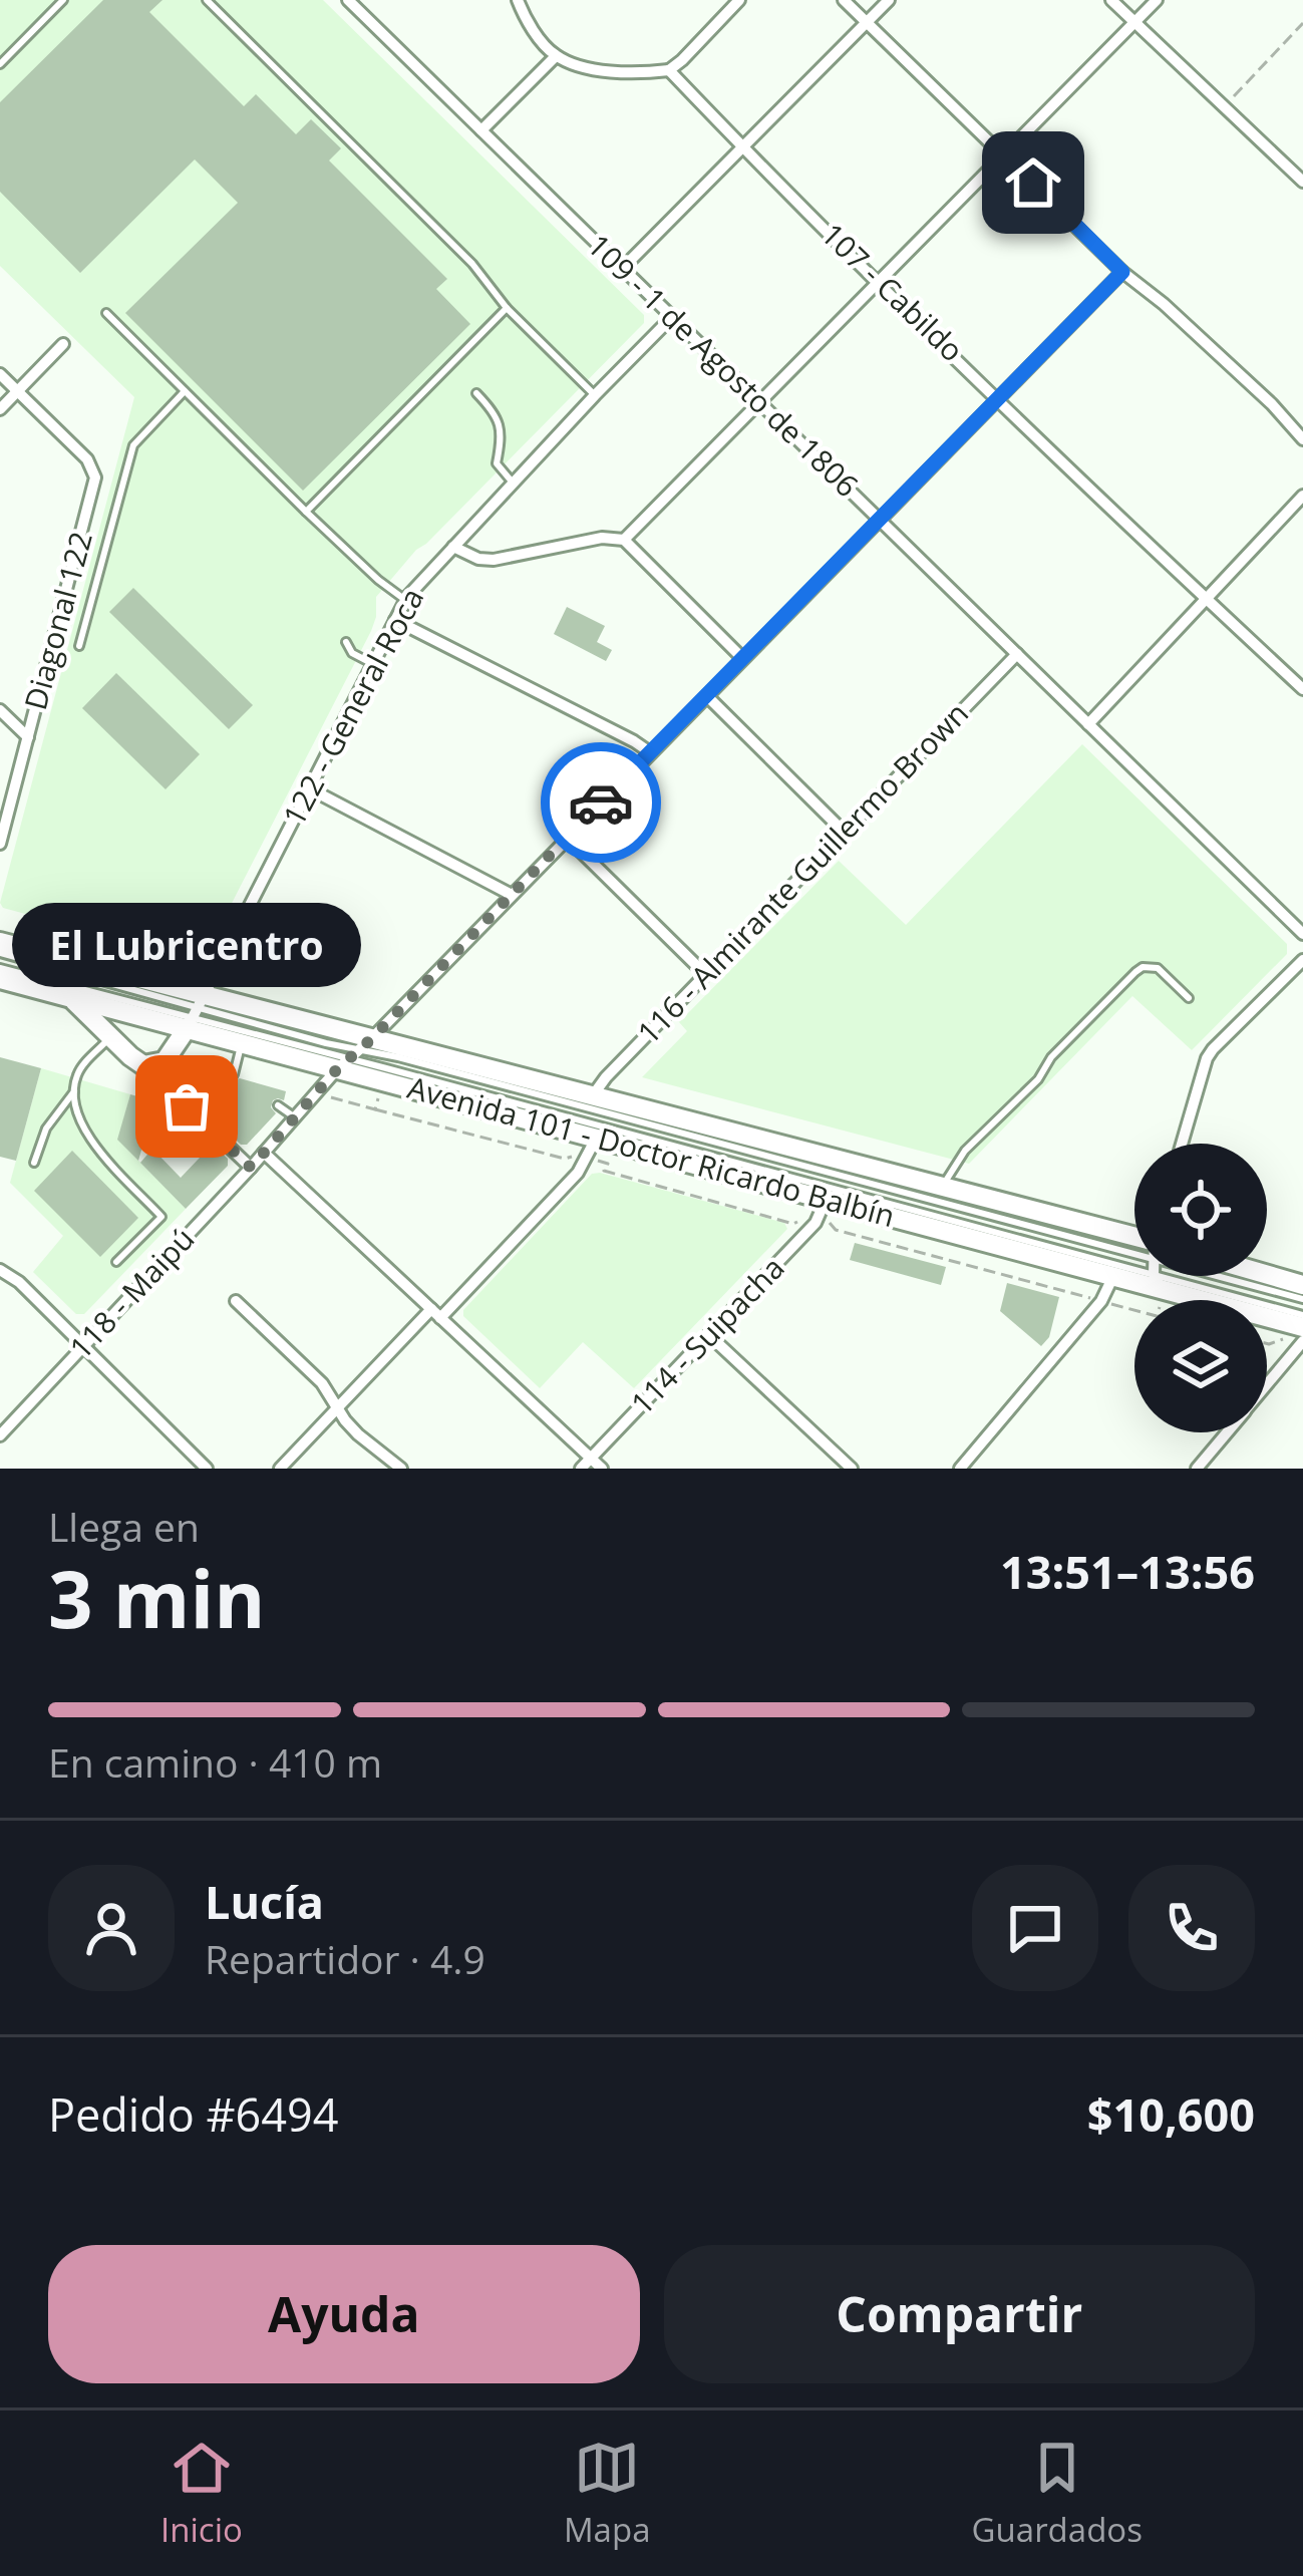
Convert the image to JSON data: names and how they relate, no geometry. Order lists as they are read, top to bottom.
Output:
{
  "streets": {
    "main road": ["Avenida 101 - Doctor Ricardo Balbín"],
    "street": [
      "107 - Cabildo",
      "109 - 1 de Agosto de 1806",
      "Diagonal 122",
      "122 - General Roca",
      "116 - Almirante Guillermo Brown",
      "118 - Maipú",
      "114 - Suipacha"
    ]
  },
  "crossings": [
    ["107 - Cabildo", "118 - Maipú"],
    ["109 - 1 de Agosto de 1806", "122 - General Roca"],
    ["109 - 1 de Agosto de 1806", "116 - Almirante Guillermo Brown"],
    ["109 - 1 de Agosto de 1806", "118 - Maipú"],
    ["122 - General Roca", "Avenida 101 - Doctor Ricardo Balbín"],
    ["116 - Almirante Guillermo Brown", "Avenida 101 - Doctor Ricardo Balbín"],
    ["Avenida 101 - Doctor Ricardo Balbín", "118 - Maipú"],
    ["Avenida 101 - Doctor Ricardo Balbín", "114 - Suipacha"]
  ],
  "places": ["El Lubricentro"],
  "page": {
    "bubble": "El Lubricentro",
    "heading": ["3 min", "Llega en", "13:51–13:56"],
    "panel": [
      "Lucía",
      "Repartidor · 4.9",
      "Pedido #6494",
      "$10,600"
    ],
    "bar": "En camino · 410 m",
    "buttons": ["Ayuda", "Compartir"],
    "tabs": ["Inicio", "Mapa", "Guardados"]
  }
}
